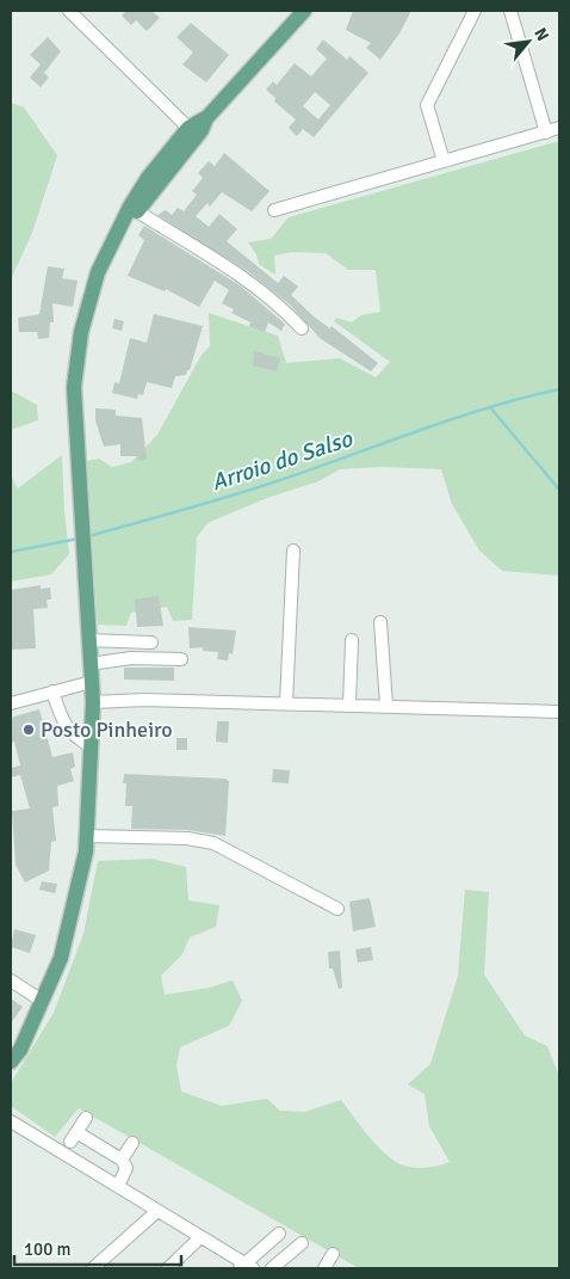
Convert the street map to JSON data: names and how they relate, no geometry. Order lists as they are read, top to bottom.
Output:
{
  "water": ["Arroio do Salso"],
  "places": ["Posto Pinheiro"],
  "scale_bar": "100 m",
  "north": "top right"
}
